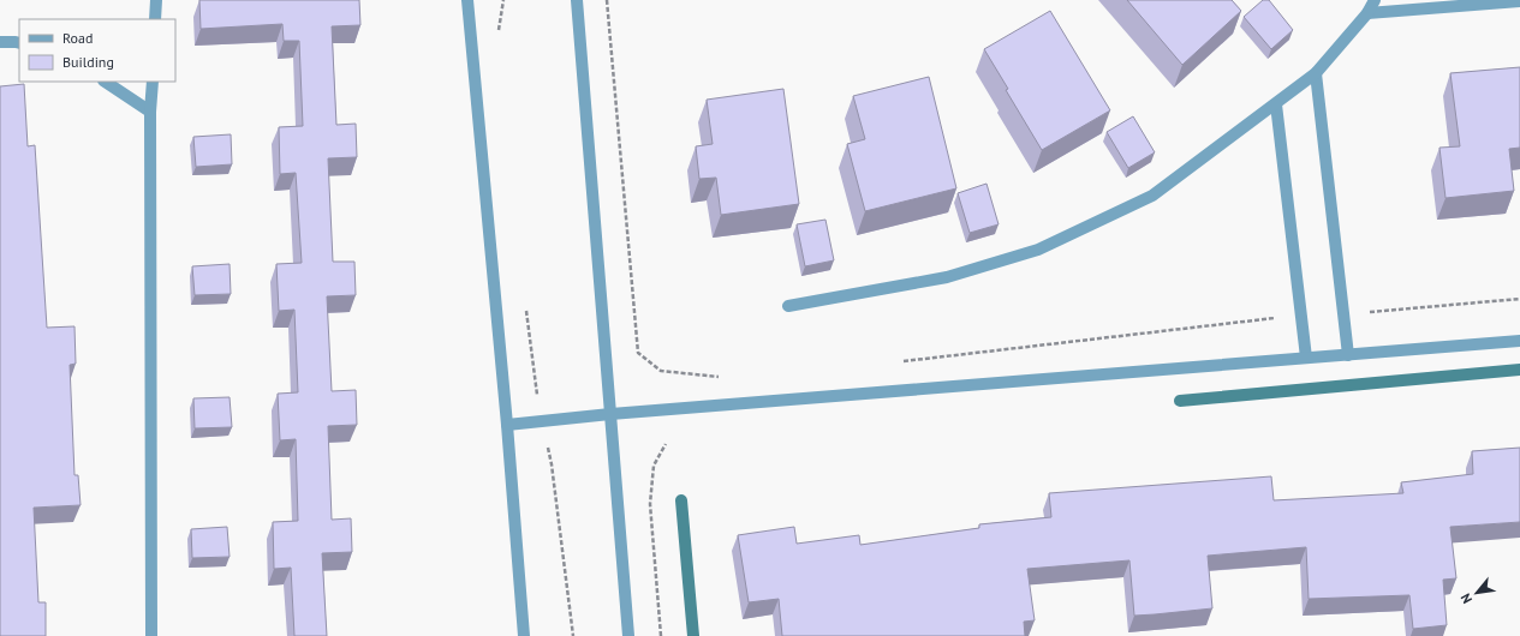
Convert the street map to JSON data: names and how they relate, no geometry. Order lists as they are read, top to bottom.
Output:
{
  "legend": ["Road", "Building"],
  "north": "bottom left"
}
